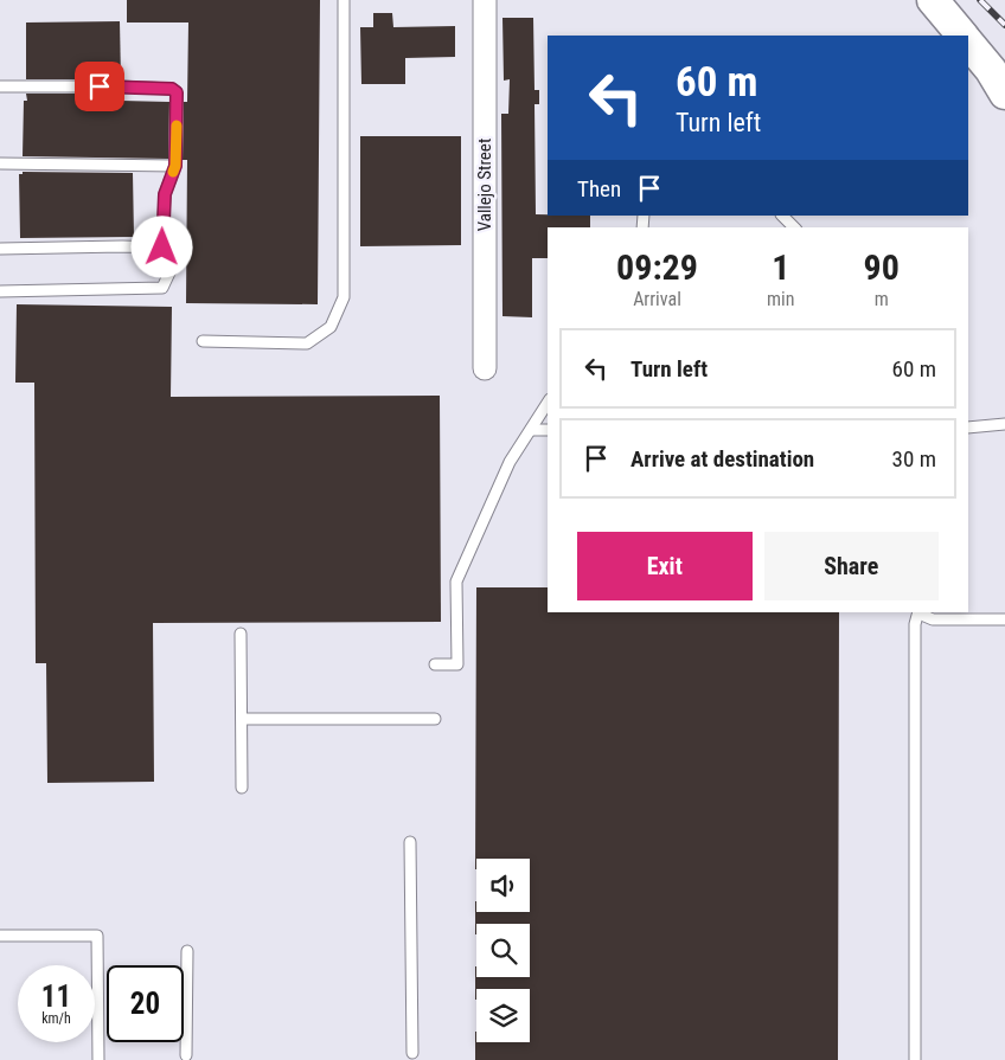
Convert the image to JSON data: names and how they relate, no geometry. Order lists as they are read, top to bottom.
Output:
{
  "streets": {
    "street": ["Vallejo Street"]
  },
  "page": {
    "turn": ["60 m", "Turn left"],
    "then": "Then",
    "eta": [
      "09:29",
      "Arrival",
      "1",
      "min",
      "90",
      "m"
    ],
    "list": [
      {
        "name": "Turn left",
        "value": "60 m"
      },
      {
        "name": "Arrive at destination",
        "value": "30 m"
      }
    ],
    "buttons": ["Exit", "Share"],
    "speed": "11 km/h",
    "limit": "20"
  }
}
